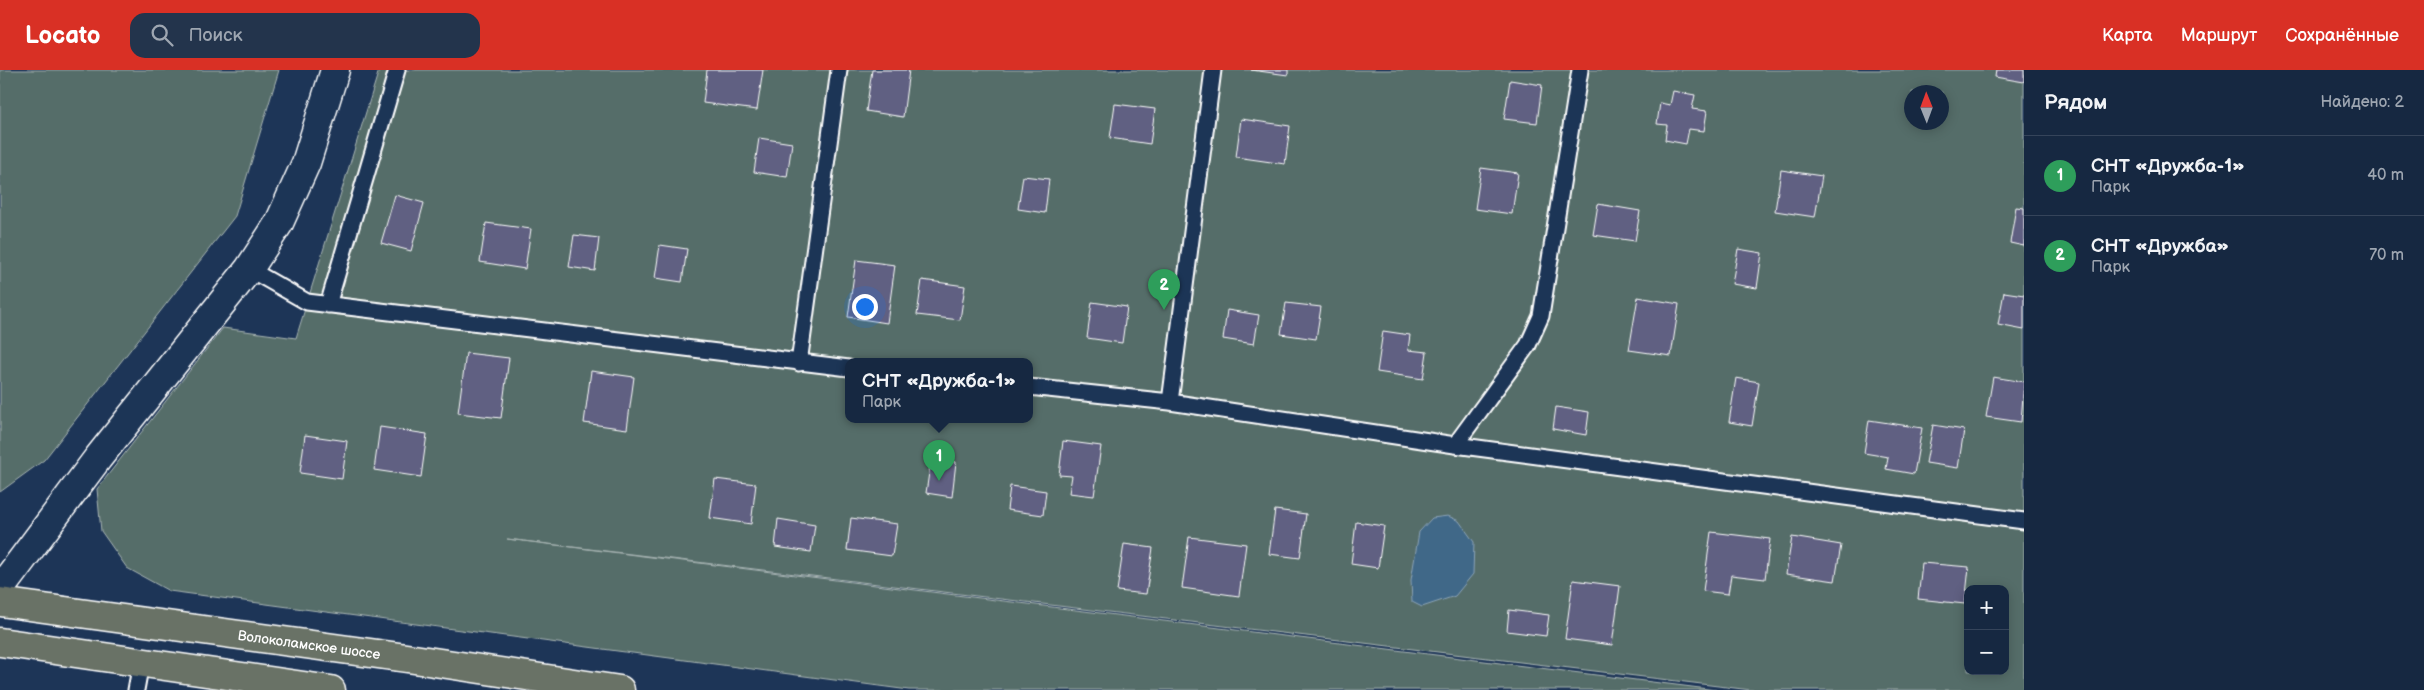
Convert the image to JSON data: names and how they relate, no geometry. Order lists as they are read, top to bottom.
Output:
{
  "streets": {
    "main road": ["Волоколамское шоссе"]
  },
  "north": "top",
  "page": {
    "header": "Locato",
    "search": "Поиск",
    "nav": ["Карта", "Маршрут", "Сохранённые"],
    "heading": ["Рядом", "Найдено: 2"],
    "list": [
      {
        "mark": "1",
        "name": "СНТ «Дружба-1»",
        "note": "Парк",
        "value": "40 m"
      },
      {
        "mark": "2",
        "name": "СНТ «Дружба»",
        "note": "Парк",
        "value": "70 m"
      }
    ],
    "pins": ["2", "1"],
    "popup": ["СНТ «Дружба-1»", "Парк"],
    "map_buttons": ["+", "−"]
  }
}
